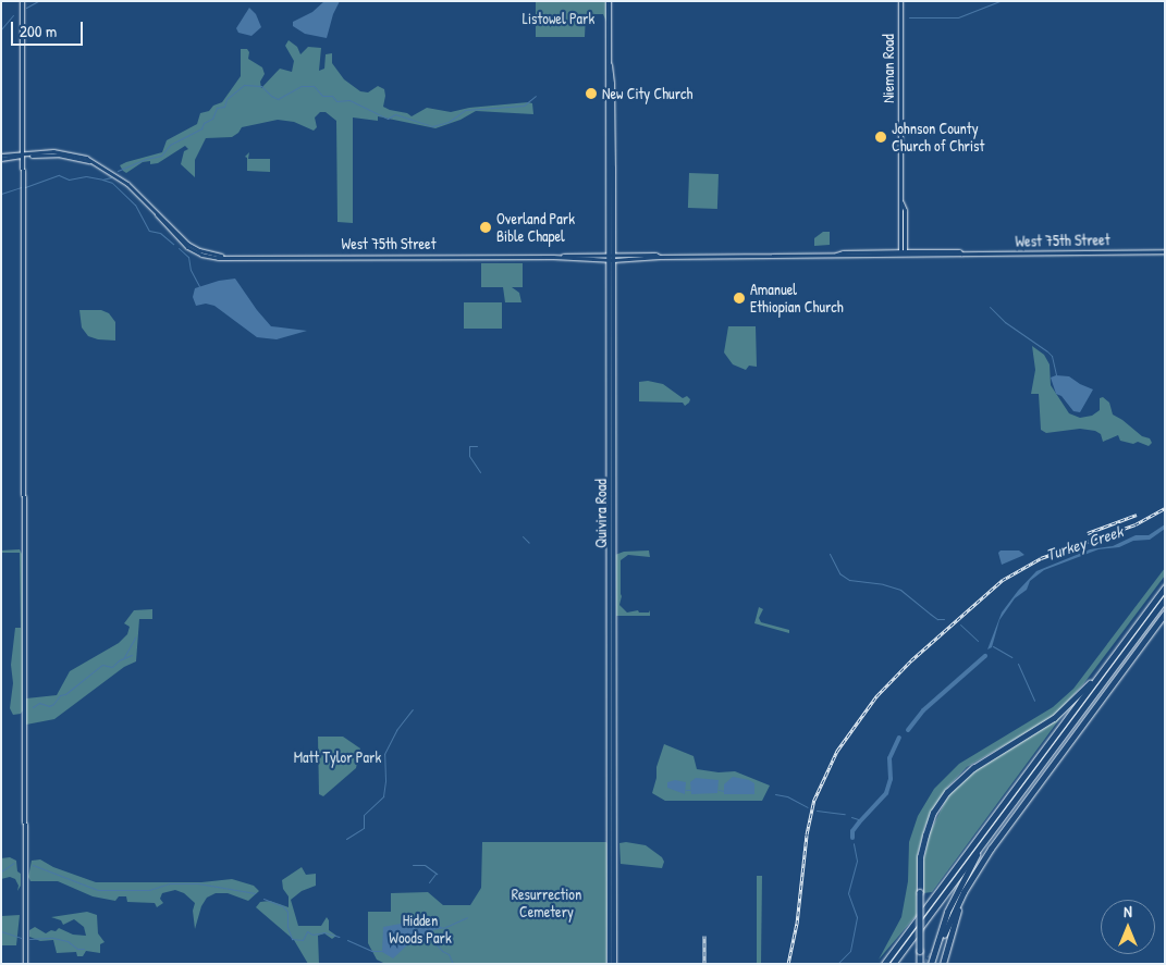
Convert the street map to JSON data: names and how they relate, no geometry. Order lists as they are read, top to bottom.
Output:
{
  "streets": {
    "main road": ["Nieman Road", "West 75th Street", "Quivira Road"]
  },
  "crossings": [
    ["Nieman Road", "West 75th Street"],
    ["West 75th Street", "Quivira Road"]
  ],
  "water": ["Turkey Creek"],
  "parks": [
    "Listowel Park",
    "Matt Tylor Park",
    "Resurrection Cemetery",
    "Hidden Woods Park"
  ],
  "places": [
    "New City Church",
    "Johnson County Church of Christ",
    "Overland Park Bible Chapel",
    "Amanuel Ethiopian Church"
  ],
  "scale_bar": "200 m",
  "north": "top"
}
